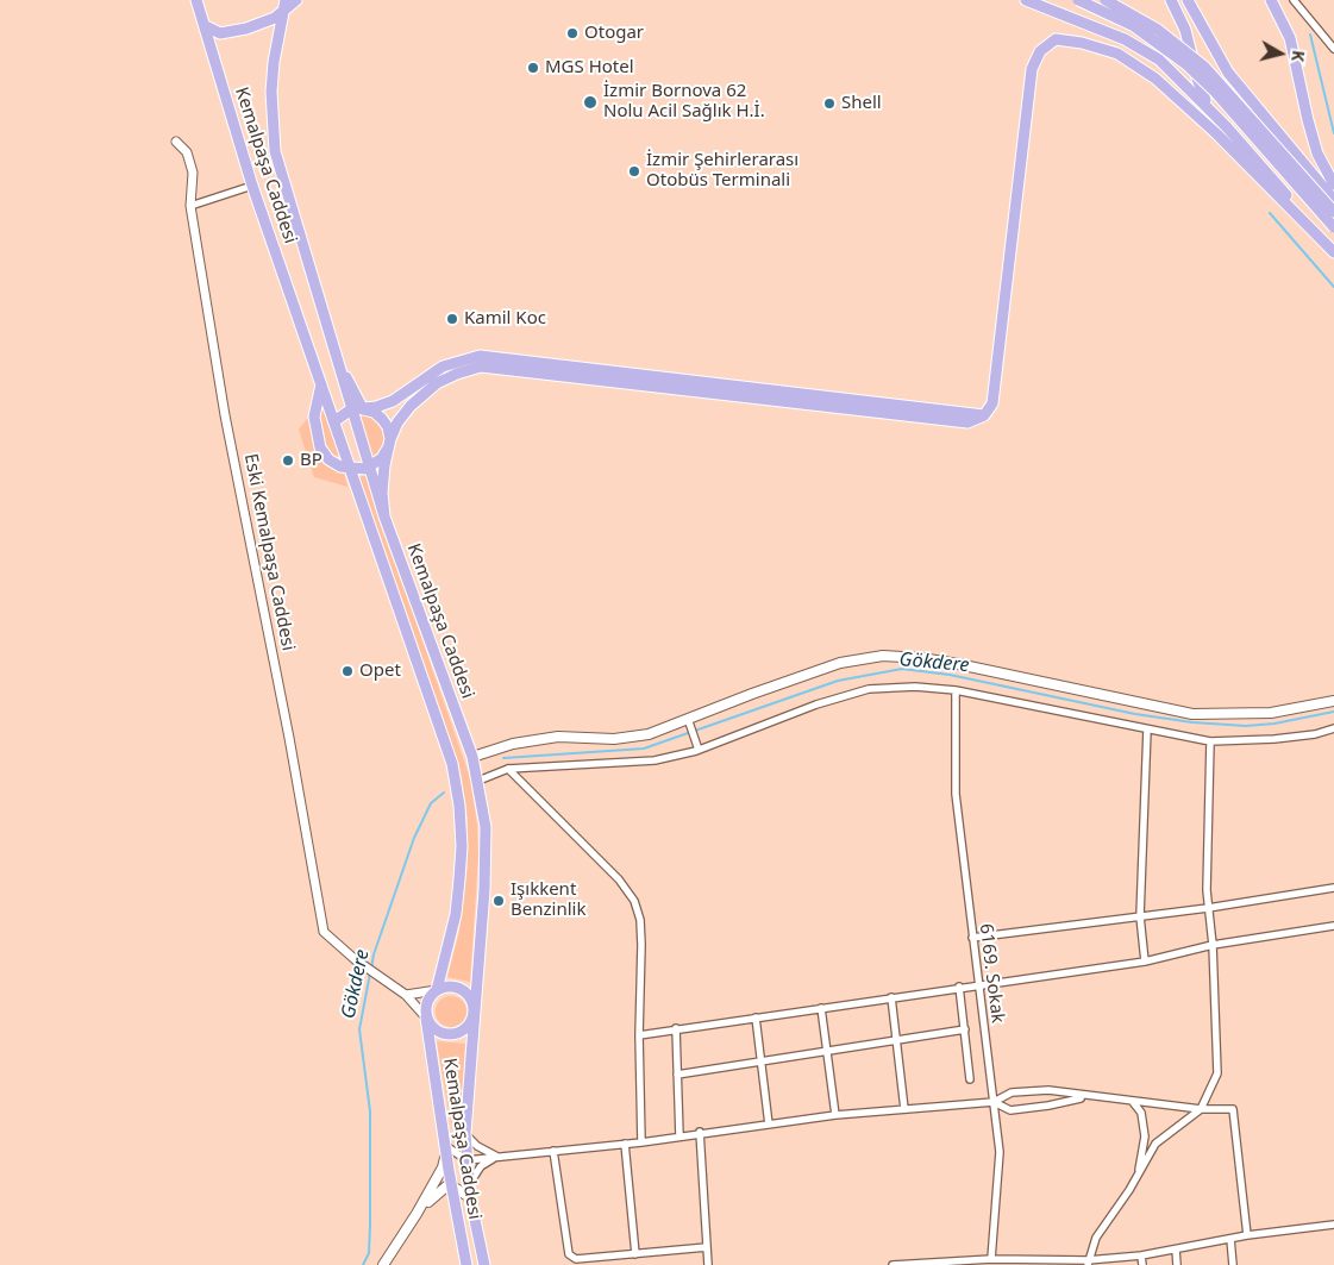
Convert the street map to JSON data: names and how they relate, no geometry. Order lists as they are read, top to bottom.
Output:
{
  "streets": {
    "main road": ["Kemalpaşa Caddesi"],
    "street": ["Eski Kemalpaşa Caddesi", "6169. Sokak"]
  },
  "crossings": [
    ["Kemalpaşa Caddesi", "Eski Kemalpaşa Caddesi"]
  ],
  "water": ["Gökdere"],
  "places": [
    "Otogar",
    "MGS Hotel",
    "İzmir Bornova 62 Nolu Acil Sağlık H.İ.",
    "Shell",
    "İzmir Şehirlerarası Otobüs Terminali",
    "Kamil Koc",
    "BP",
    "Opet",
    "Işıkkent Benzinlik"
  ],
  "north": "right"
}
